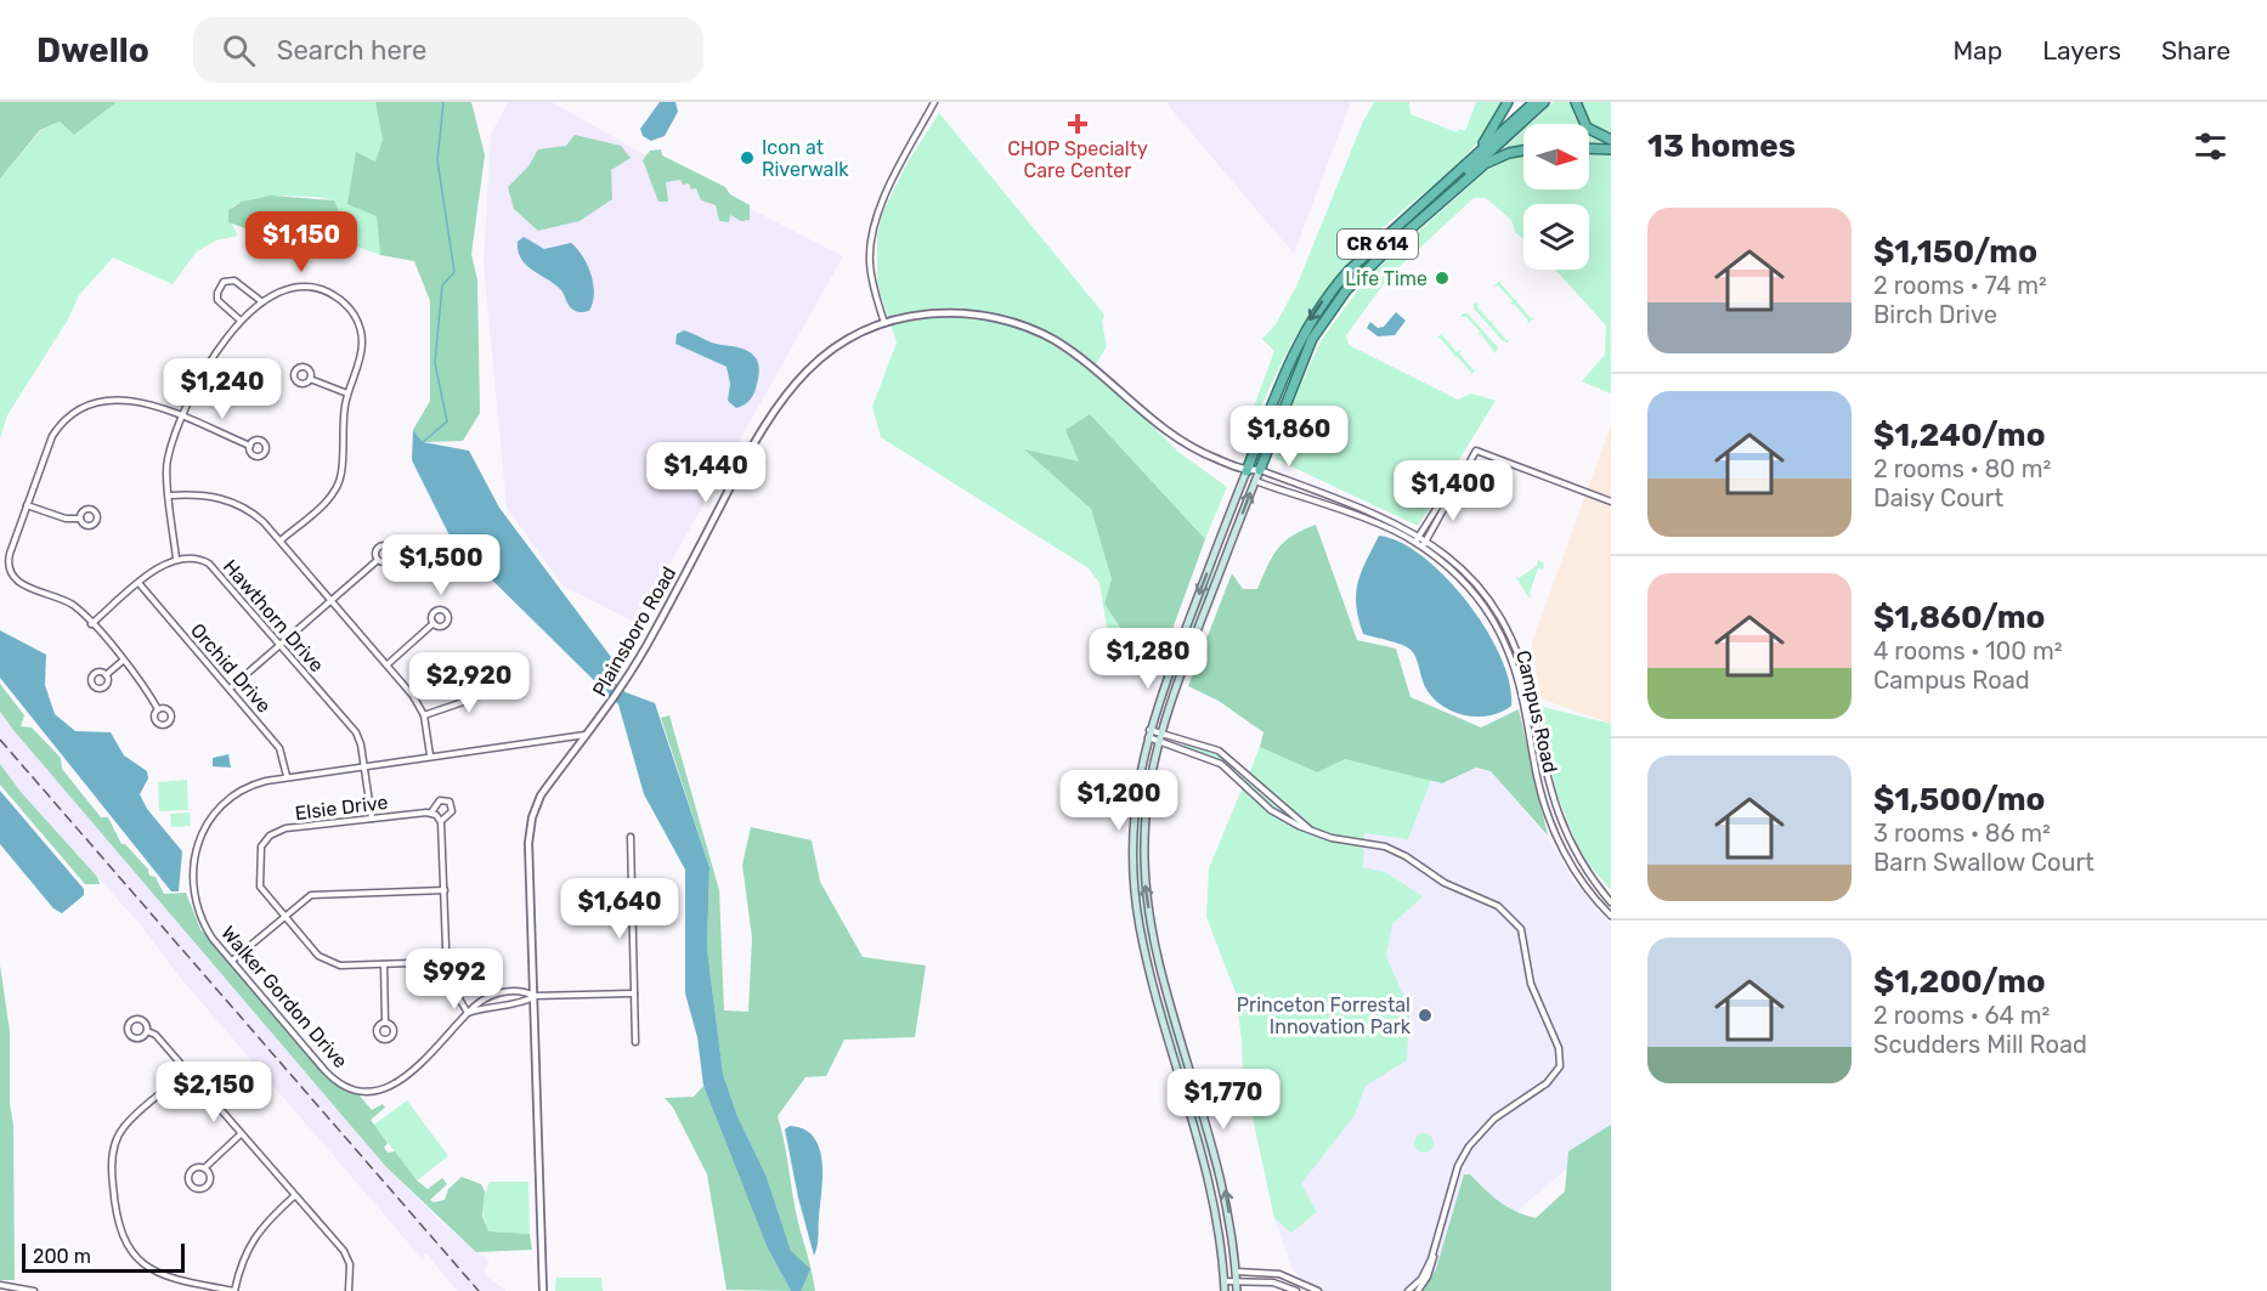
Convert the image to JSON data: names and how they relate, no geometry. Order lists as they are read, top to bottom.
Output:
{
  "streets": {
    "highway": ["CR 614"],
    "street": [
      "Hawthorn Drive",
      "Plainsboro Road",
      "Orchid Drive",
      "Campus Road",
      "Elsie Drive",
      "Walker Gordon Drive"
    ]
  },
  "crossings": [
    ["CR 614", "Plainsboro Road"],
    ["CR 614", "Campus Road"],
    ["Hawthorn Drive", "Elsie Drive"],
    ["Hawthorn Drive", "Walker Gordon Drive"],
    ["Plainsboro Road", "Campus Road"],
    ["Plainsboro Road", "Walker Gordon Drive"],
    ["Orchid Drive", "Walker Gordon Drive"],
    ["Elsie Drive", "Walker Gordon Drive"]
  ],
  "places": {
    "health": ["CHOP Specialty Care Center"],
    "other": ["Icon at Riverwalk", "Life Time", "Princeton Forrestal Innovation Park"]
  },
  "scale_bar": "200 m",
  "north": "right",
  "page": {
    "header": "Dwello",
    "search": "Search here",
    "nav": ["Map", "Layers", "Share"],
    "heading": "13 homes",
    "list": [
      {
        "name": "$1,150/mo",
        "note": "2 rooms · 74 m² · Birch Drive"
      },
      {
        "name": "$1,240/mo",
        "note": "2 rooms · 80 m² · Daisy Court"
      },
      {
        "name": "$1,860/mo",
        "note": "4 rooms · 100 m² · Campus Road"
      },
      {
        "name": "$1,500/mo",
        "note": "3 rooms · 86 m² · Barn Swallow Court"
      },
      {
        "name": "$1,200/mo",
        "note": "2 rooms · 64 m² · Scudders Mill Road"
      }
    ],
    "price": [
      "$1,150",
      "$1,240",
      "$1,860",
      "$1,440",
      "$1,400",
      "$1,500",
      "$1,280",
      "$2,920",
      "$1,200",
      "$1,640",
      "$992",
      "$2,150",
      "$1,770"
    ],
    "scale": "200 m"
  }
}
